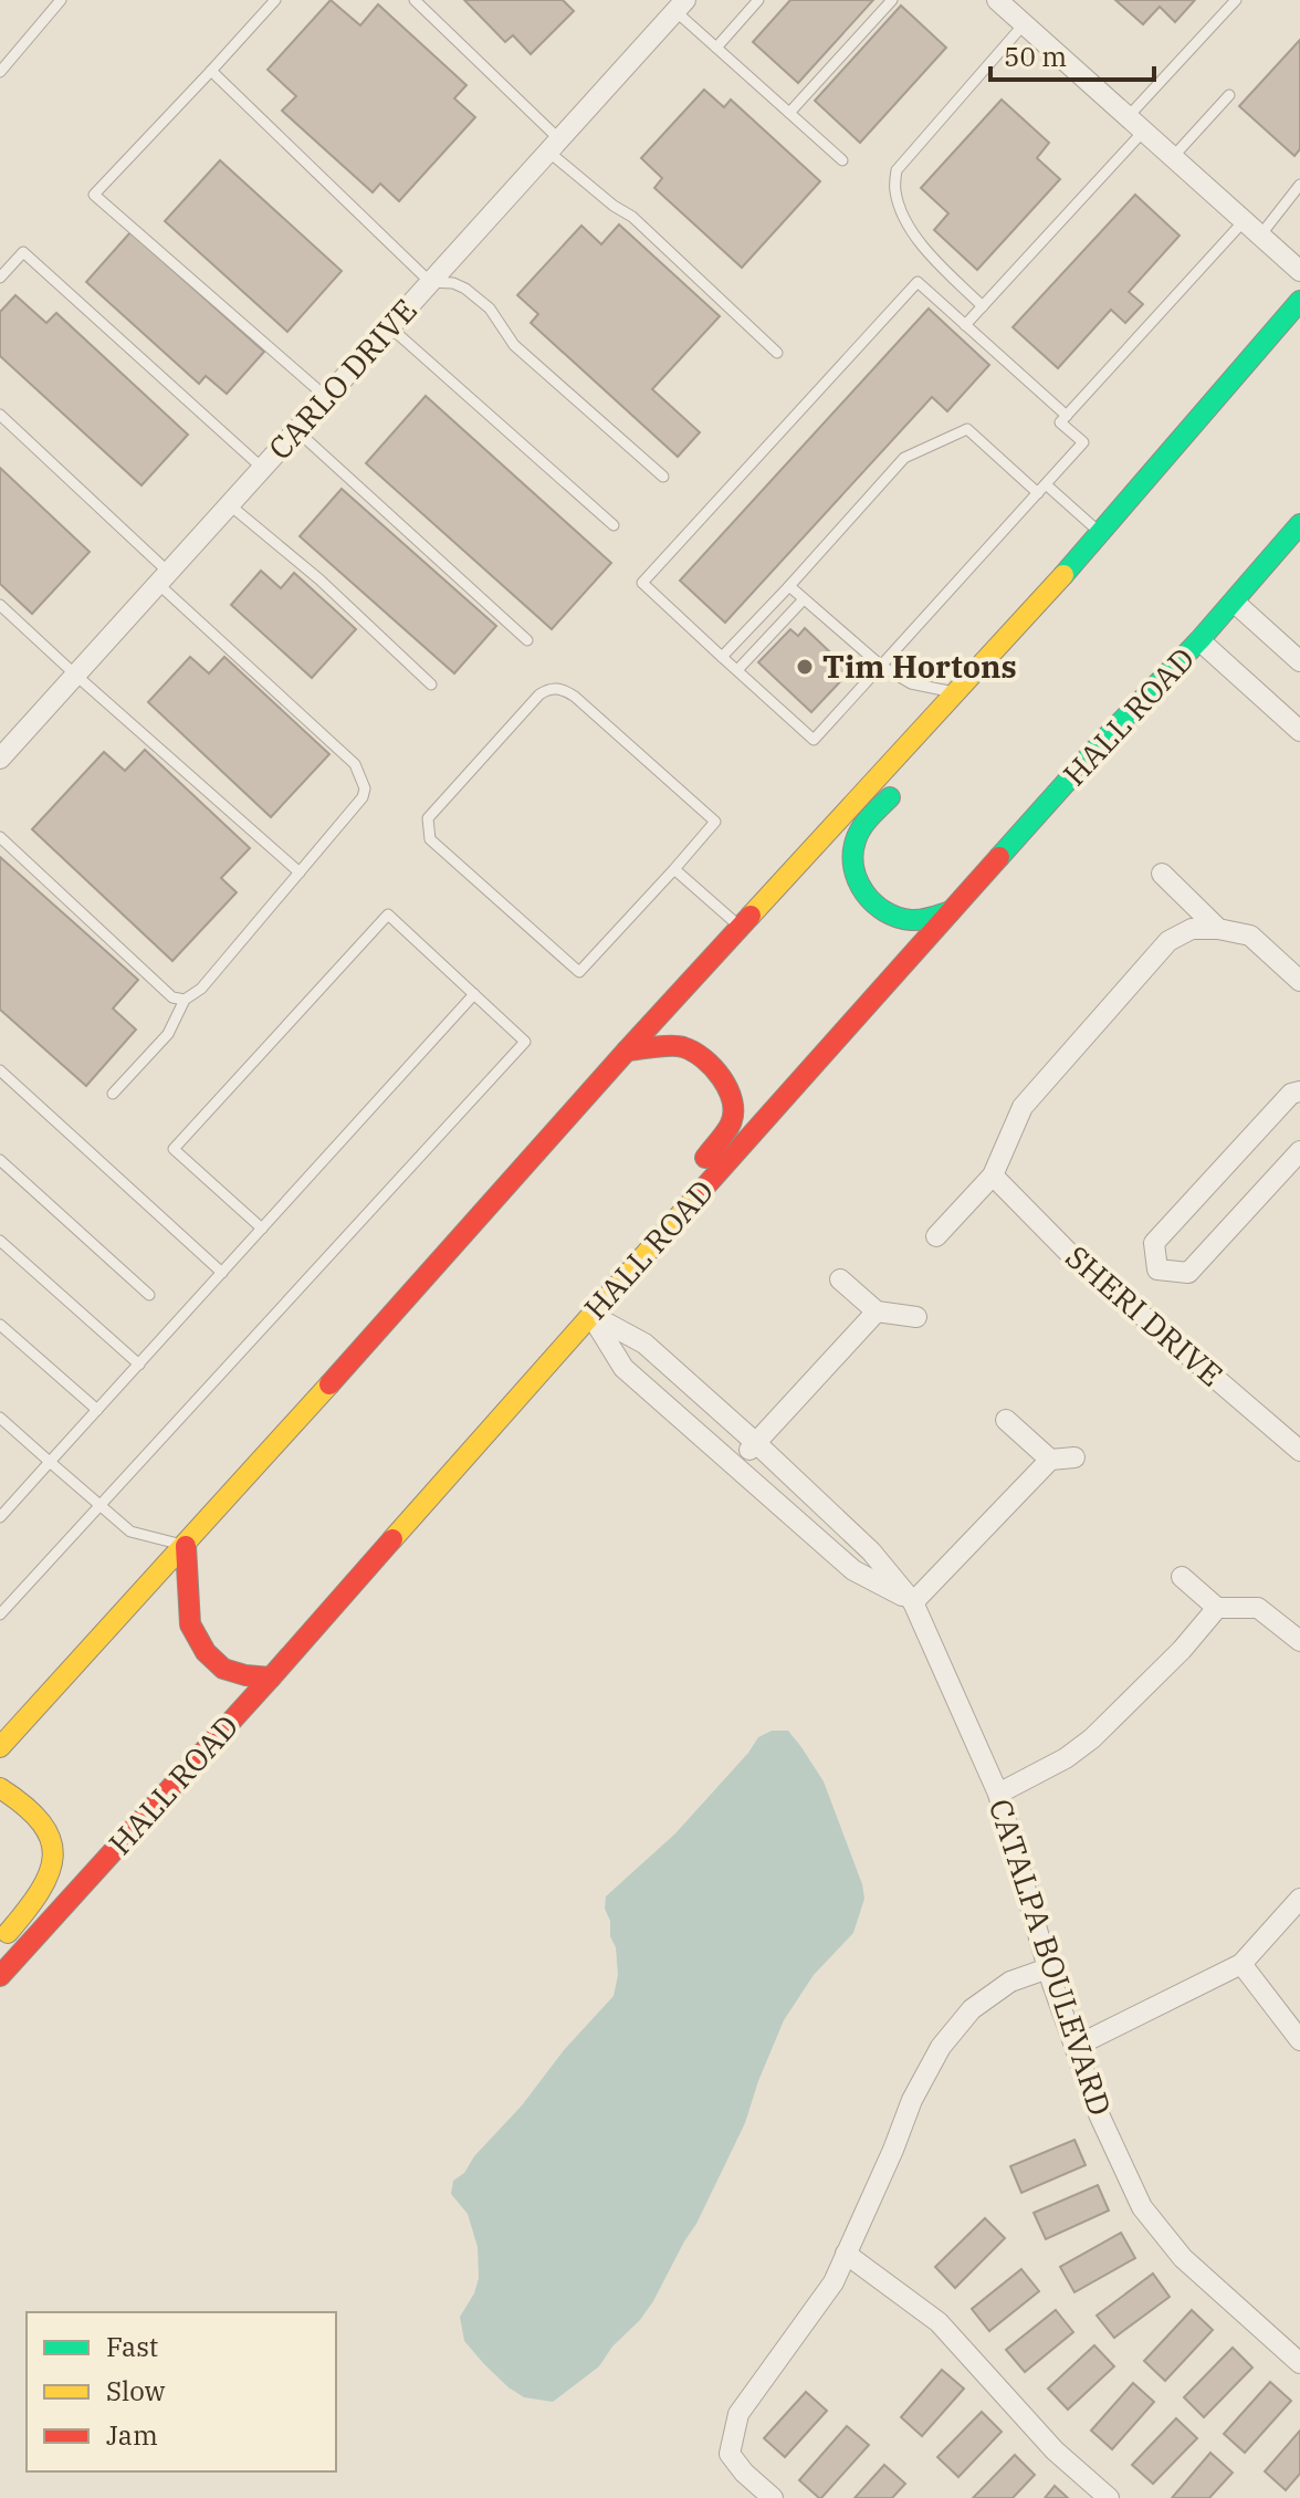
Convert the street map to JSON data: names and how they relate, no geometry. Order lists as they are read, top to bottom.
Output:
{
  "streets": {
    "highway": ["HALL ROAD"],
    "street": ["CARLO DRIVE", "SHERI DRIVE", "CATALPA BOULEVARD"]
  },
  "crossings": [
    ["HALL ROAD", "CATALPA BOULEVARD"]
  ],
  "places": ["Tim Hortons"],
  "legend": ["Fast", "Slow", "Jam"],
  "scale_bar": "50 m"
}
